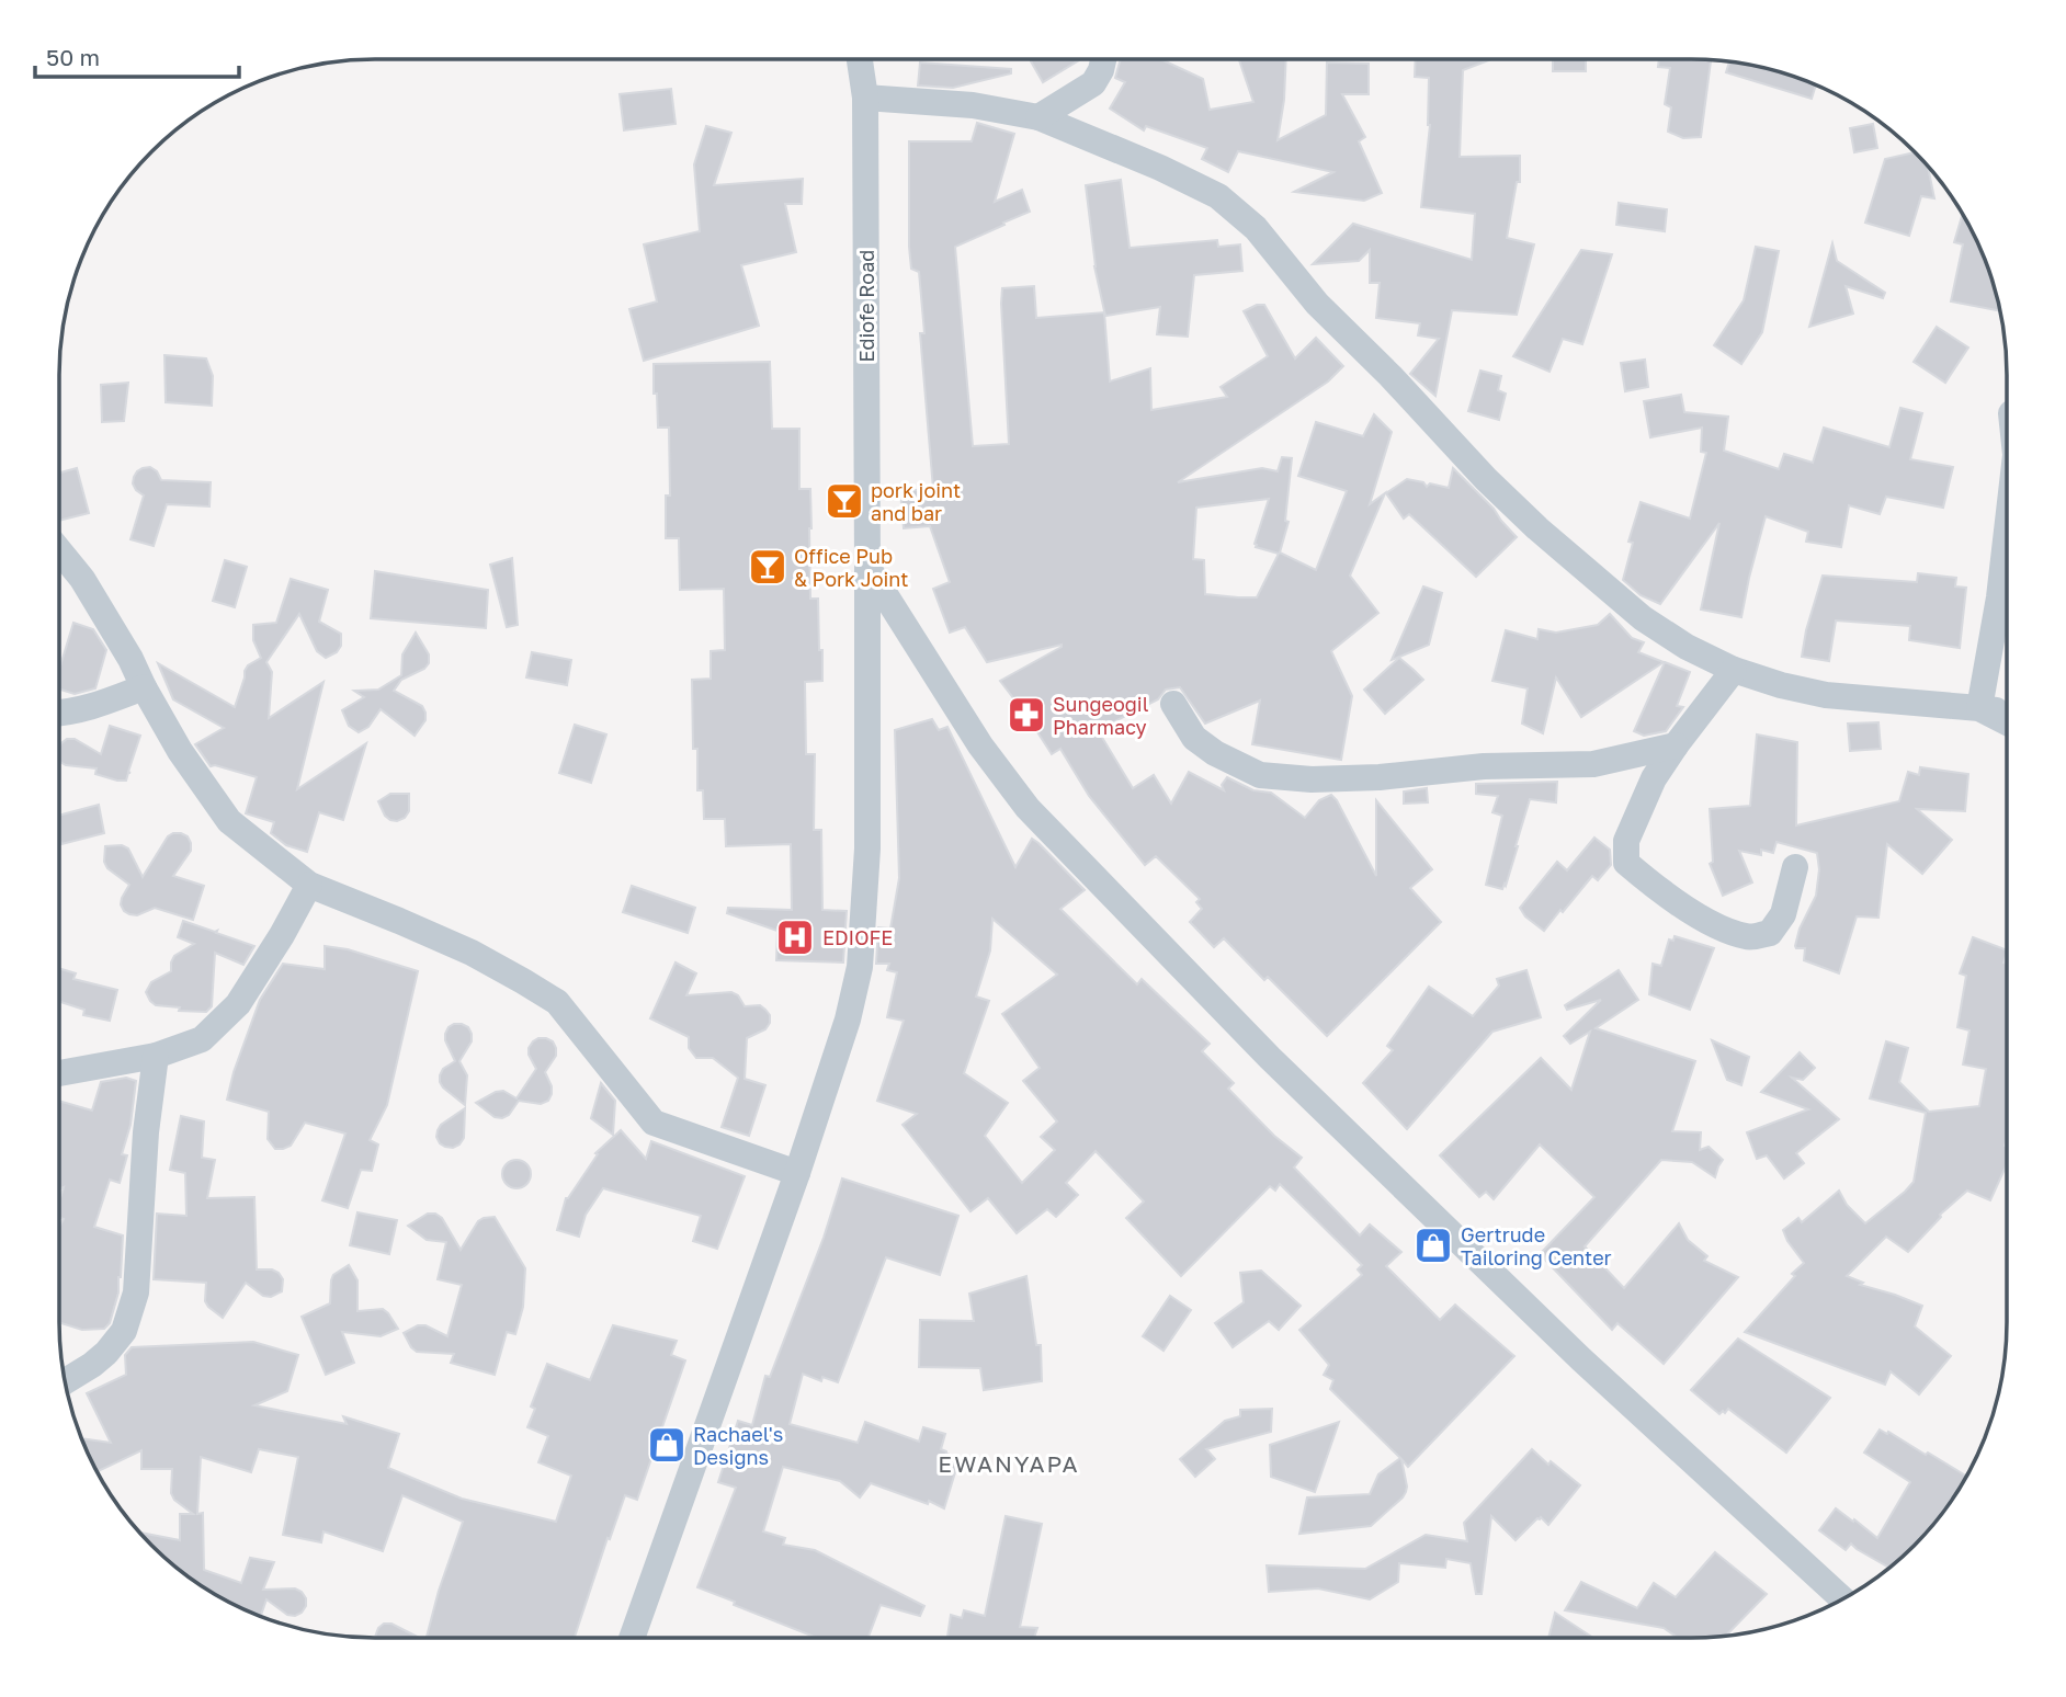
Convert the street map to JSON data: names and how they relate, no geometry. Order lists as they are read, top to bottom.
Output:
{
  "streets": {
    "street": ["Ediofe Road"]
  },
  "districts": ["EWANYAPA"],
  "places": {
    "bar": ["pork joint and bar", "Office Pub & Pork Joint"],
    "pharmacy": ["Sungeogil Pharmacy"],
    "hospital": ["EDIOFE"],
    "shop": ["Gertrude Tailoring Center", "Rachael's Designs"]
  },
  "scale_bar": "50 m"
}
